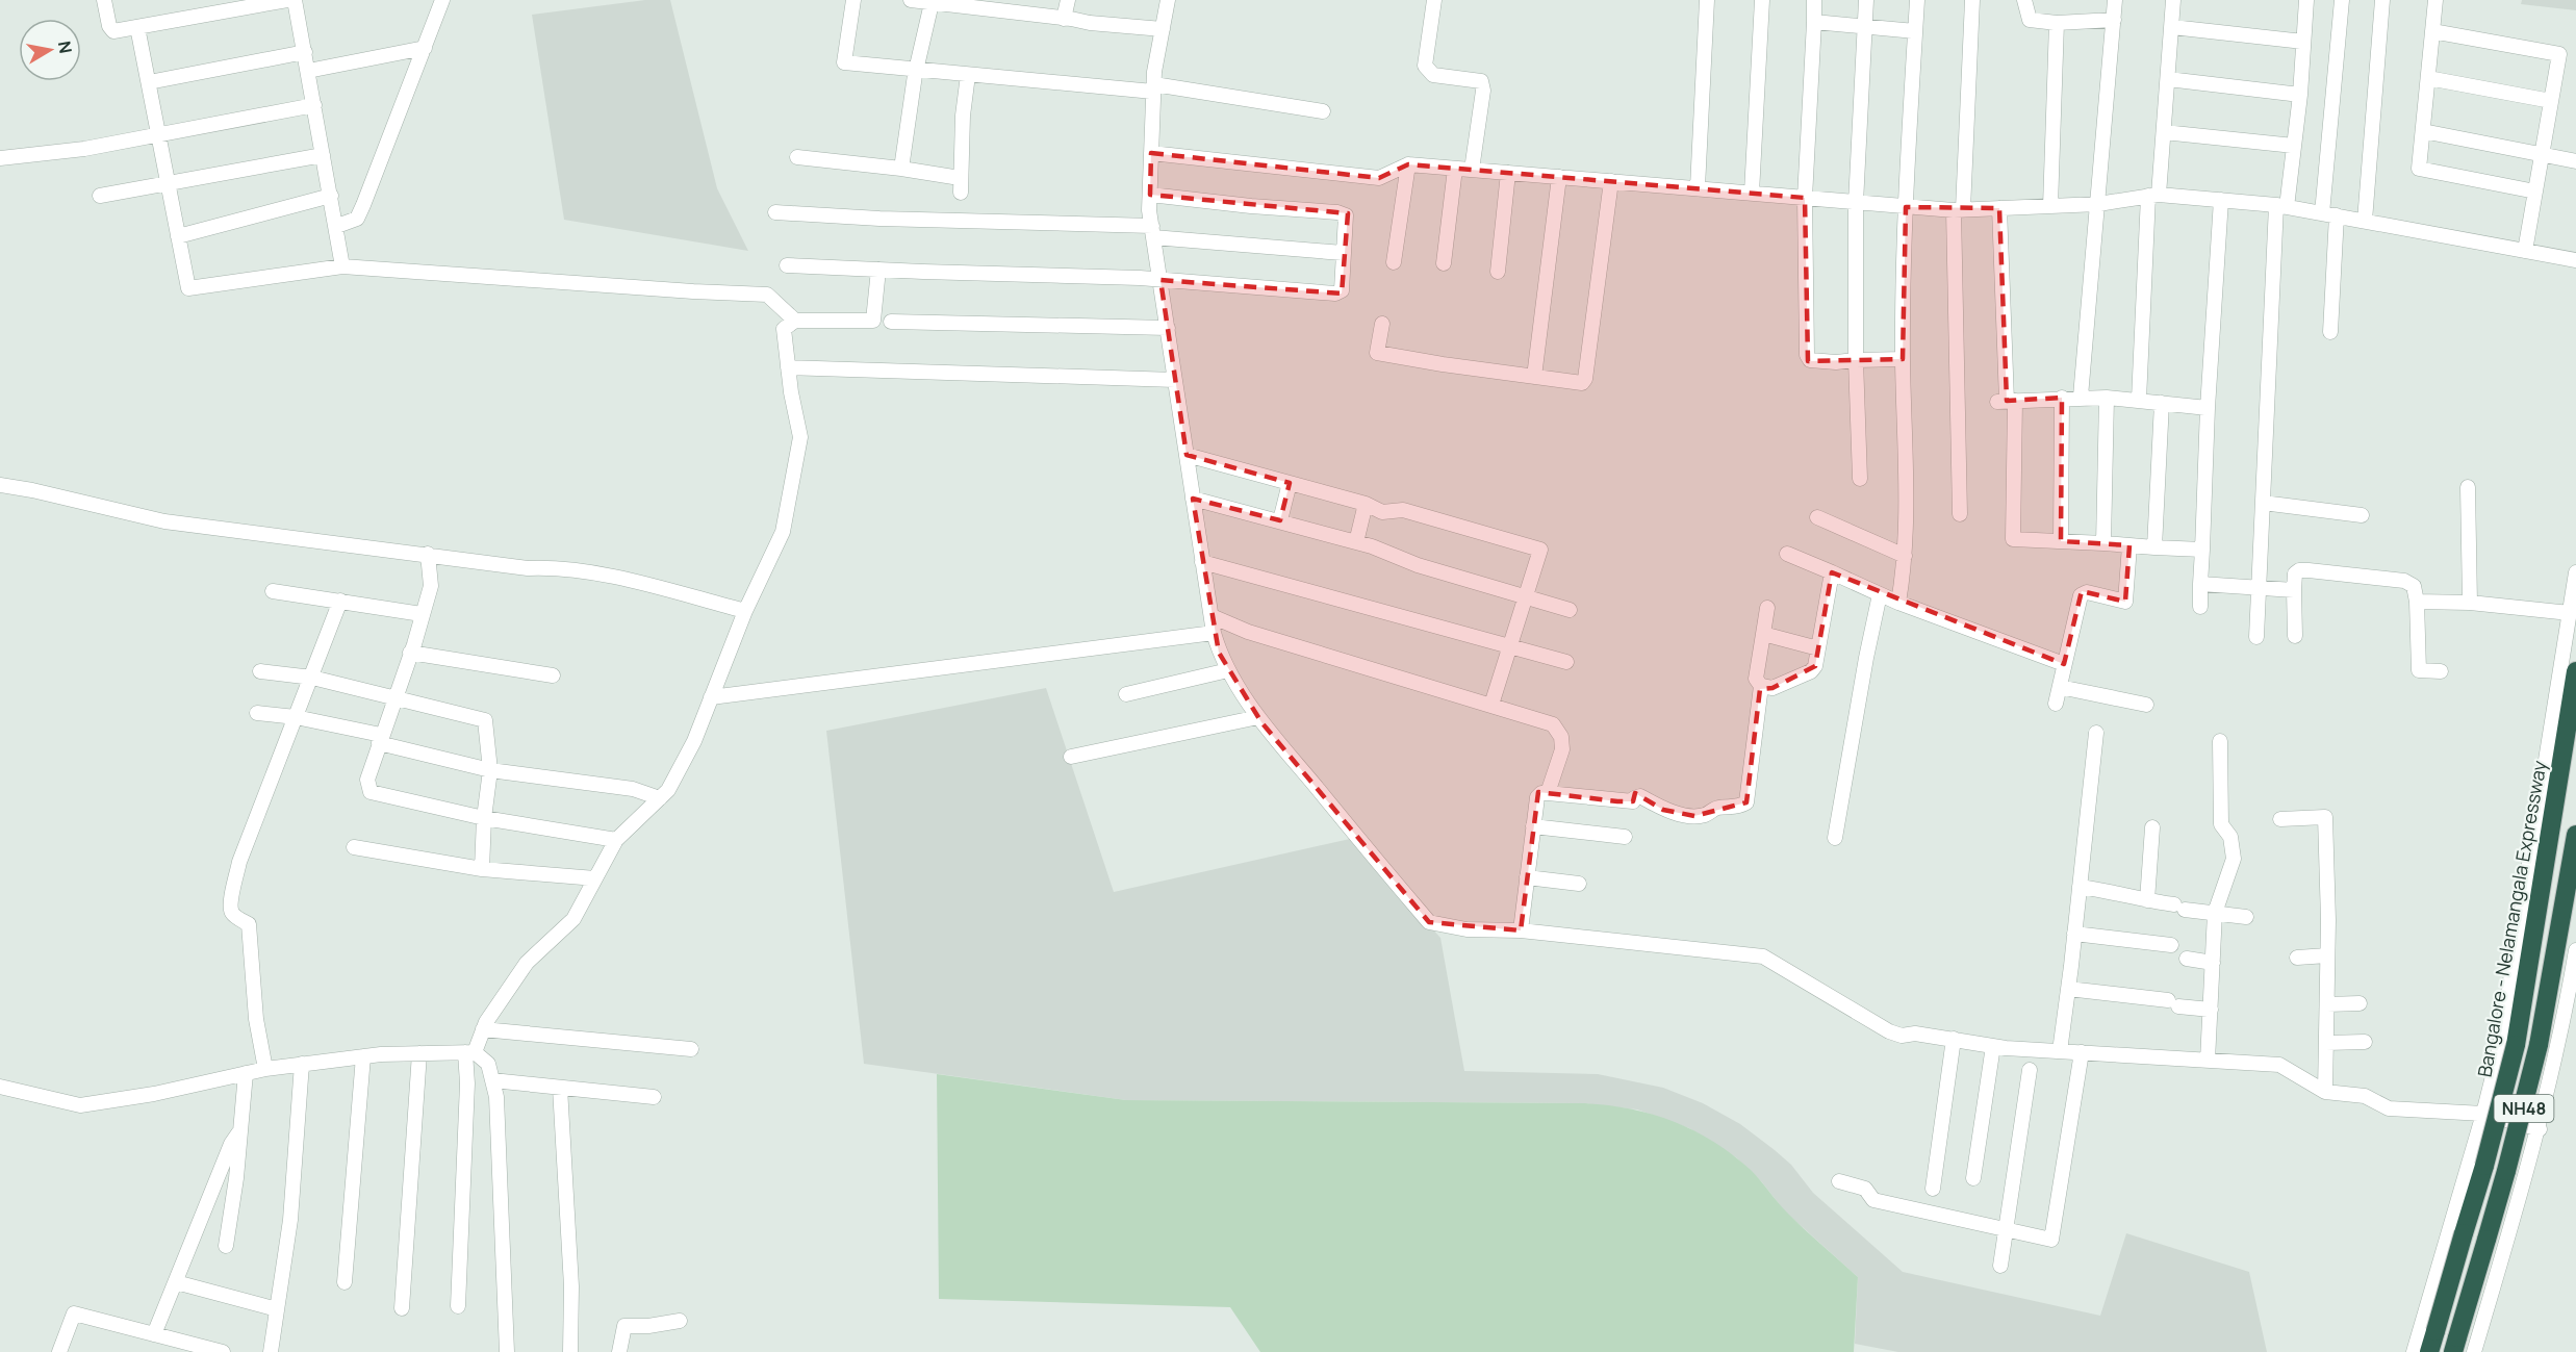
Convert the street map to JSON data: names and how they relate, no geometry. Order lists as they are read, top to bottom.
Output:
{
  "streets": {
    "highway": ["Bangalore - Nelamangala Expressway", "NH48"]
  },
  "north": "right"
}
